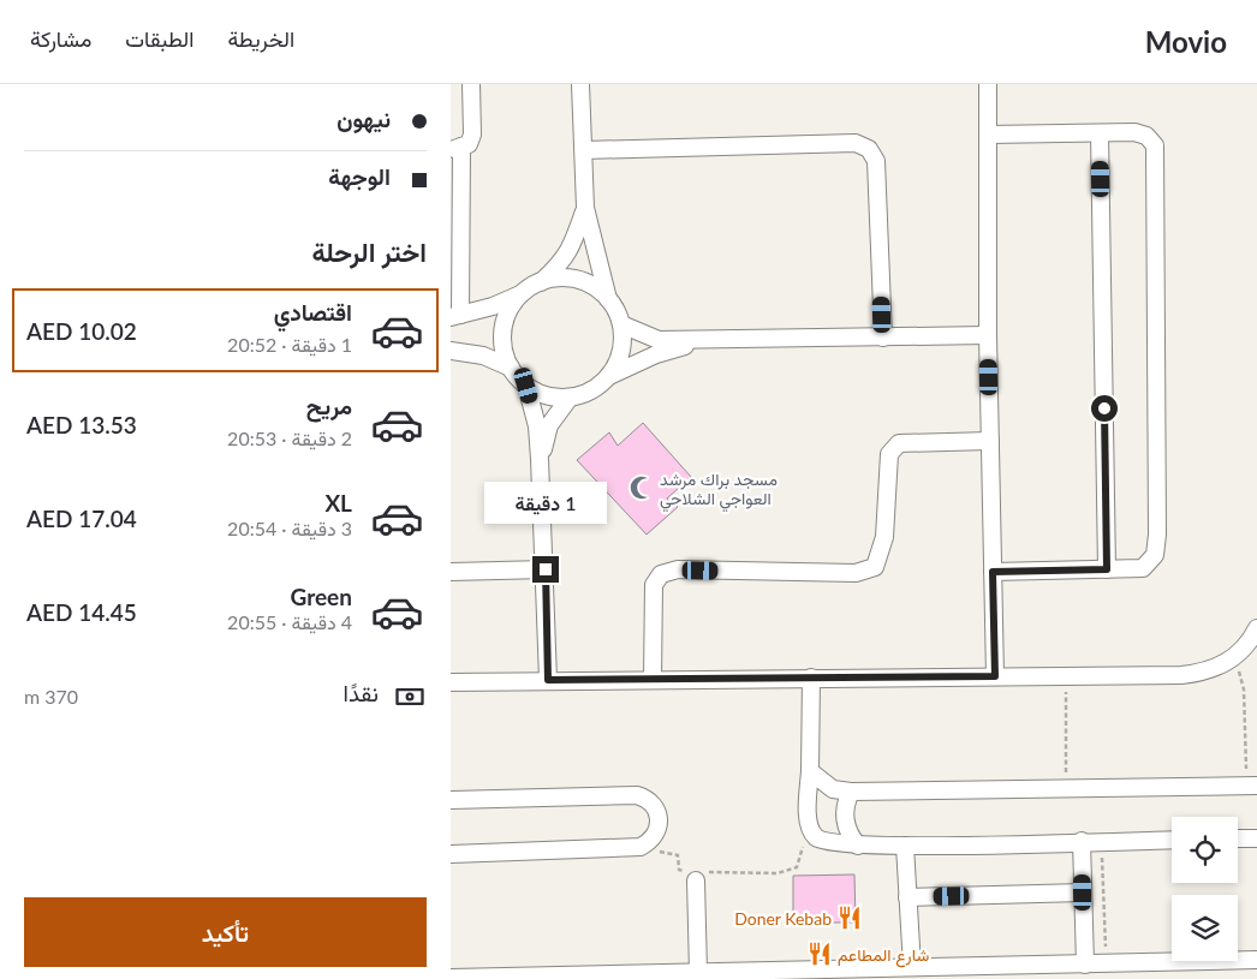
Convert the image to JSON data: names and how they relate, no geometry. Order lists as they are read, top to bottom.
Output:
{
  "places": {
    "mosque": ["مسجد براك مرشد العواجي الشلاحي"],
    "restaurant": ["Doner Kebab", "شارع المطاعم"]
  },
  "page": {
    "header": "Movio",
    "nav": ["الخريطة", "الطبقات", "مشاركة"],
    "banner": ["نيهون", "الوجهة"],
    "heading": "اختر الرحلة",
    "list": [
      {
        "name": "اقتصادي",
        "note": "1 دقيقة · 20:52",
        "value": "AED 10.02"
      },
      {
        "name": "مريح",
        "note": "2 دقيقة · 20:53",
        "value": "AED 13.53"
      },
      {
        "name": "XL",
        "note": "3 دقيقة · 20:54",
        "value": "AED 17.04"
      },
      {
        "name": "Green",
        "note": "4 دقيقة · 20:55",
        "value": "AED 14.45"
      }
    ],
    "bubble": "1 دقيقة",
    "pay": ["نقدًا", "370 m"],
    "buttons": "تأكيد"
  }
}
